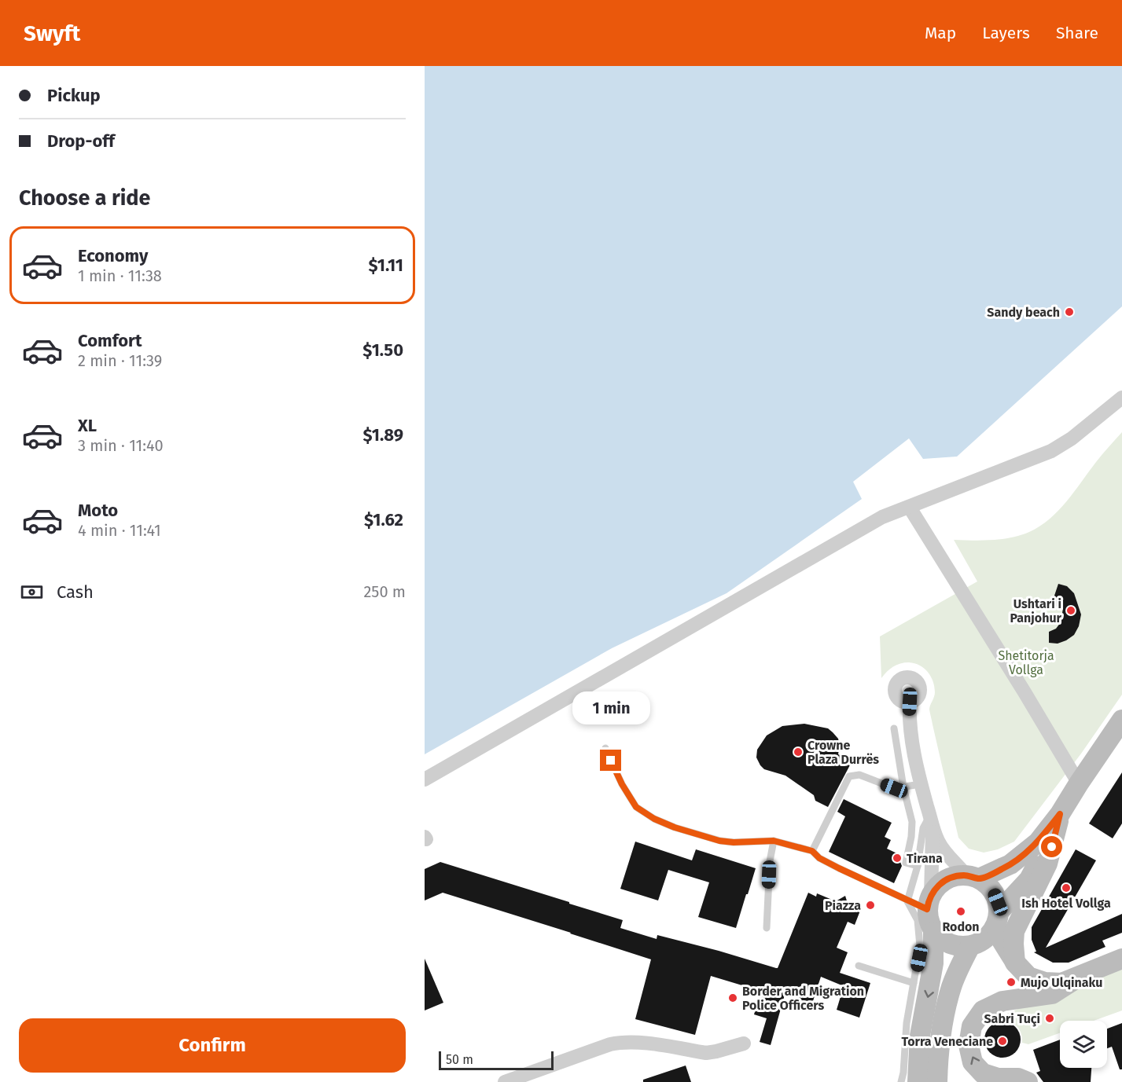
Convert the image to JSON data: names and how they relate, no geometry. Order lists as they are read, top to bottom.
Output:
{
  "parks": ["Shetitorja Vollga"],
  "places": [
    "Sandy beach",
    "Ushtari i Panjohur",
    "Crowne Plaza Durrës",
    "Tirana",
    "Ish Hotel Vollga",
    "Piazza",
    "Rodon",
    "Mujo Ulqinaku",
    "Border and Migration Police Officers",
    "Sabri Tuçi",
    "Torra Veneciane"
  ],
  "scale_bar": "50 m",
  "page": {
    "header": "Swyft",
    "nav": ["Map", "Layers", "Share"],
    "banner": ["Pickup", "Drop-off"],
    "heading": "Choose a ride",
    "list": [
      {
        "name": "Economy",
        "note": "1 min · 11:38",
        "value": "$1.11"
      },
      {
        "name": "Comfort",
        "note": "2 min · 11:39",
        "value": "$1.50"
      },
      {
        "name": "XL",
        "note": "3 min · 11:40",
        "value": "$1.89"
      },
      {
        "name": "Moto",
        "note": "4 min · 11:41",
        "value": "$1.62"
      }
    ],
    "pay": ["Cash", "250 m"],
    "bubble": "1 min",
    "buttons": "Confirm",
    "scale": "50 m"
  }
}
